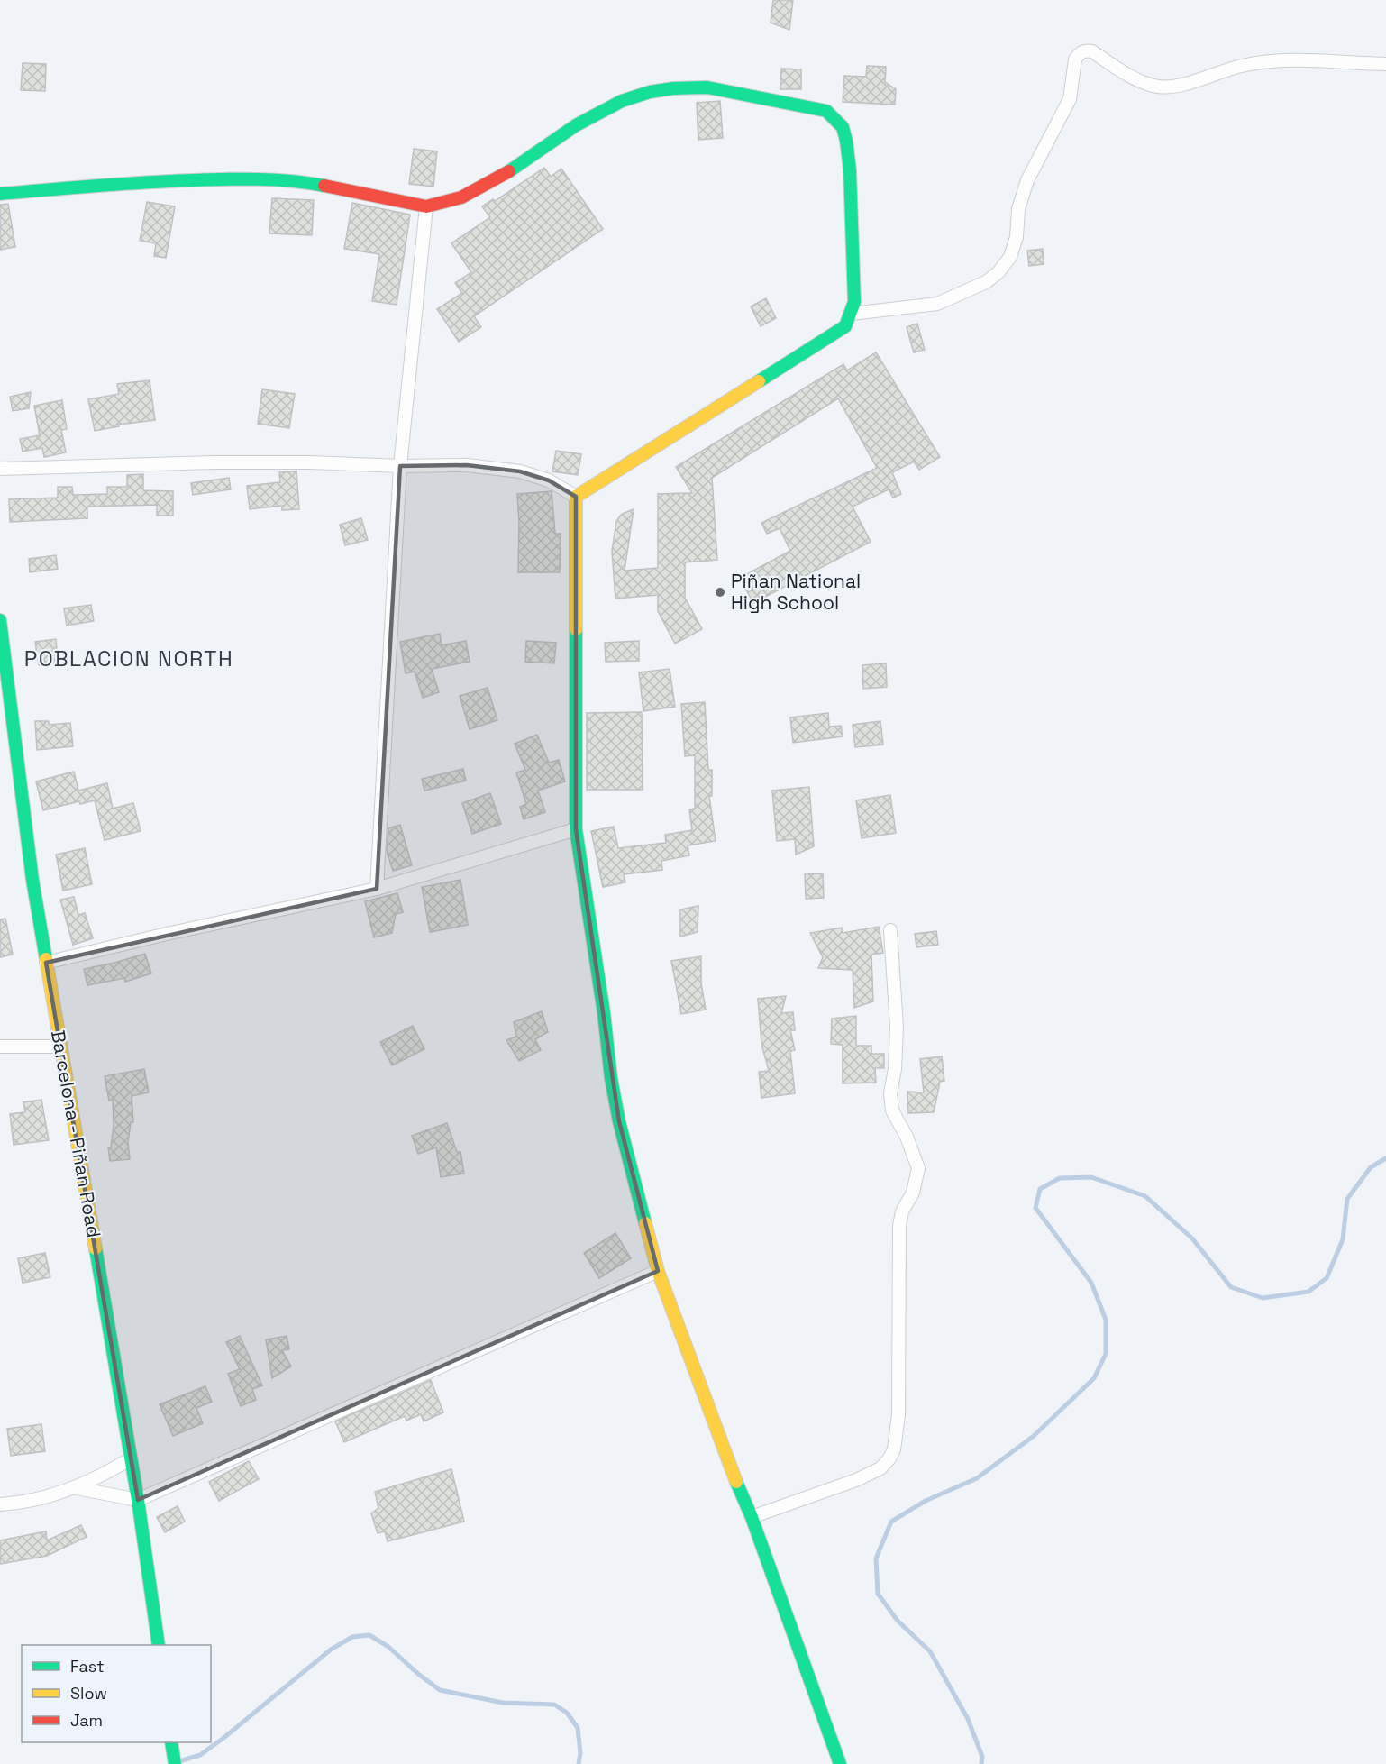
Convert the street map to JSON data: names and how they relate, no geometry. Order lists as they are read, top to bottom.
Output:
{
  "streets": {
    "street": ["Barcelona - Piñan Road"]
  },
  "districts": ["POBLACION NORTH"],
  "places": ["Piñan National High School"],
  "legend": ["Fast", "Slow", "Jam"]
}
